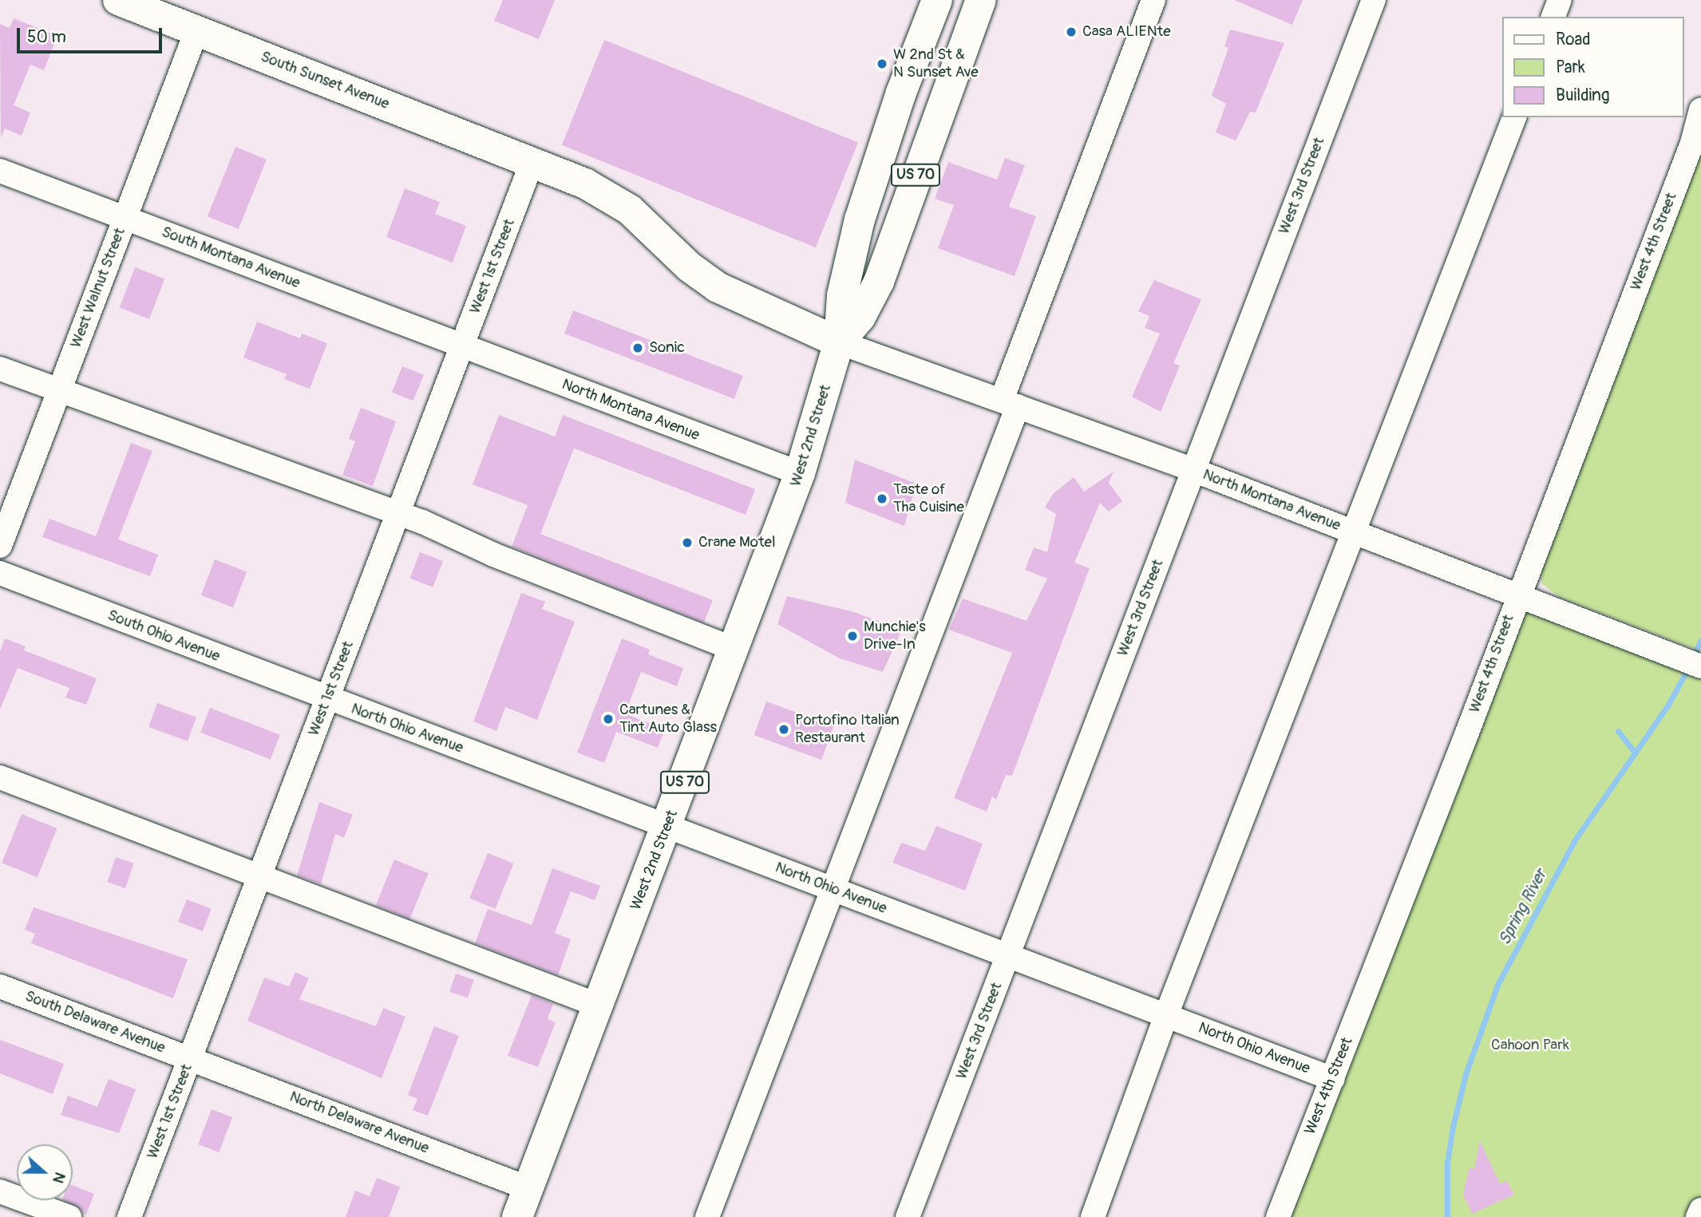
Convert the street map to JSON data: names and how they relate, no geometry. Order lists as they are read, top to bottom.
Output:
{
  "streets": {
    "main road": ["South Sunset Avenue", "US 70", "West 2nd Street"],
    "street": [
      "West 3rd Street",
      "West 4th Street",
      "South Montana Avenue",
      "West 1st Street",
      "West Walnut Street",
      "North Montana Avenue",
      "South Ohio Avenue",
      "North Ohio Avenue",
      "South Delaware Avenue",
      "North Delaware Avenue"
    ]
  },
  "crossings": [
    ["South Sunset Avenue", "West 1st Street"],
    ["South Sunset Avenue", "West Walnut Street"],
    ["South Sunset Avenue", "North Montana Avenue"],
    ["South Sunset Avenue", "West 2nd Street"],
    ["West 3rd Street", "North Montana Avenue"],
    ["West 3rd Street", "North Ohio Avenue"],
    ["West 4th Street", "North Montana Avenue"],
    ["West 4th Street", "North Ohio Avenue"],
    ["South Montana Avenue", "West 1st Street"],
    ["South Montana Avenue", "West Walnut Street"],
    ["South Montana Avenue", "North Montana Avenue"],
    ["West 1st Street", "North Montana Avenue"],
    ["West 1st Street", "South Ohio Avenue"],
    ["West 1st Street", "North Ohio Avenue"],
    ["West 1st Street", "South Delaware Avenue"],
    ["West 1st Street", "North Delaware Avenue"],
    ["North Montana Avenue", "West 2nd Street"],
    ["West 2nd Street", "North Ohio Avenue"],
    ["West 2nd Street", "North Delaware Avenue"],
    ["South Ohio Avenue", "North Ohio Avenue"],
    ["South Delaware Avenue", "North Delaware Avenue"]
  ],
  "water": ["Spring River"],
  "parks": ["Cahoon Park"],
  "places": [
    "Casa ALIENte",
    "W 2nd St & N Sunset Ave",
    "Sonic",
    "Taste of Tha Cuisine",
    "Crane Motel",
    "Munchie's Drive-In",
    "Cartunes & Tint Auto Glass",
    "Portofino Italian Restaurant"
  ],
  "legend": ["Road", "Park", "Building"],
  "scale_bar": "50 m",
  "north": "right"
}
